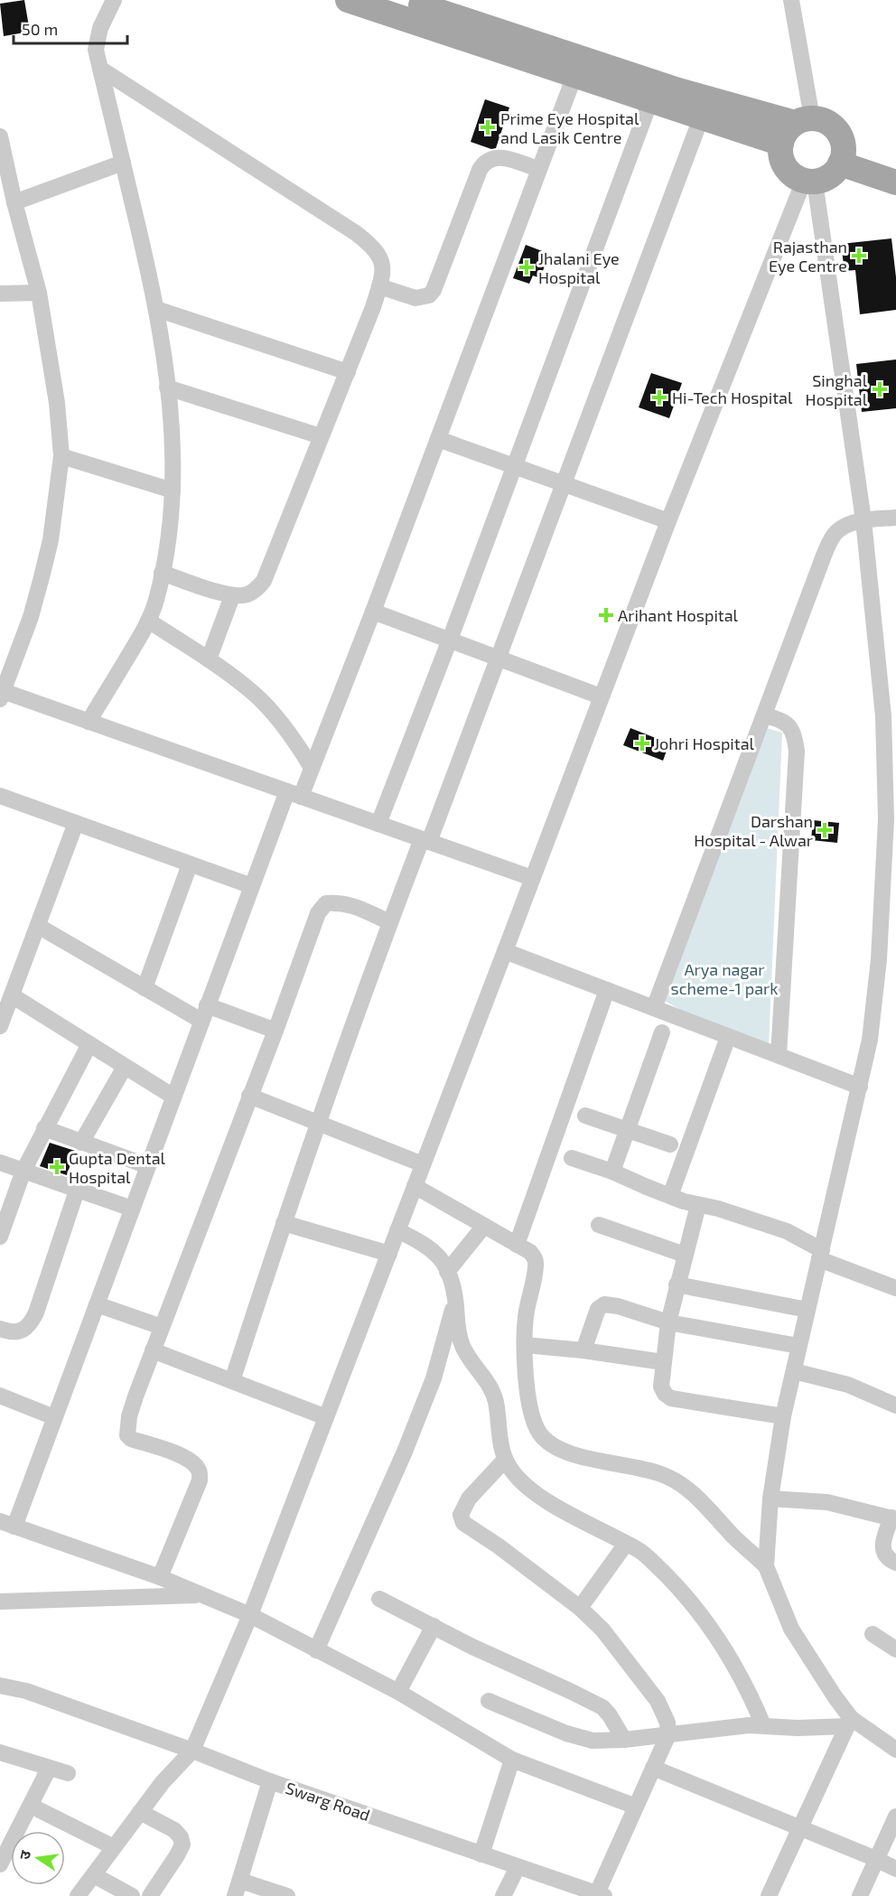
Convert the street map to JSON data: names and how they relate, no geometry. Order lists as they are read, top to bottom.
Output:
{
  "streets": {
    "street": ["Swarg Road"]
  },
  "parks": ["Arya nagar scheme-1 park"],
  "places": {
    "health": [
      "Prime Eye Hospital and Lasik Centre",
      "Rajasthan Eye Centre",
      "Jhalani Eye Hospital",
      "Singhal Hospital",
      "Hi-Tech Hospital",
      "Arihant Hospital",
      "Johri Hospital",
      "Darshan Hospital - Alwar",
      "Gupta Dental Hospital"
    ]
  },
  "scale_bar": "50 m",
  "north": "left"
}
